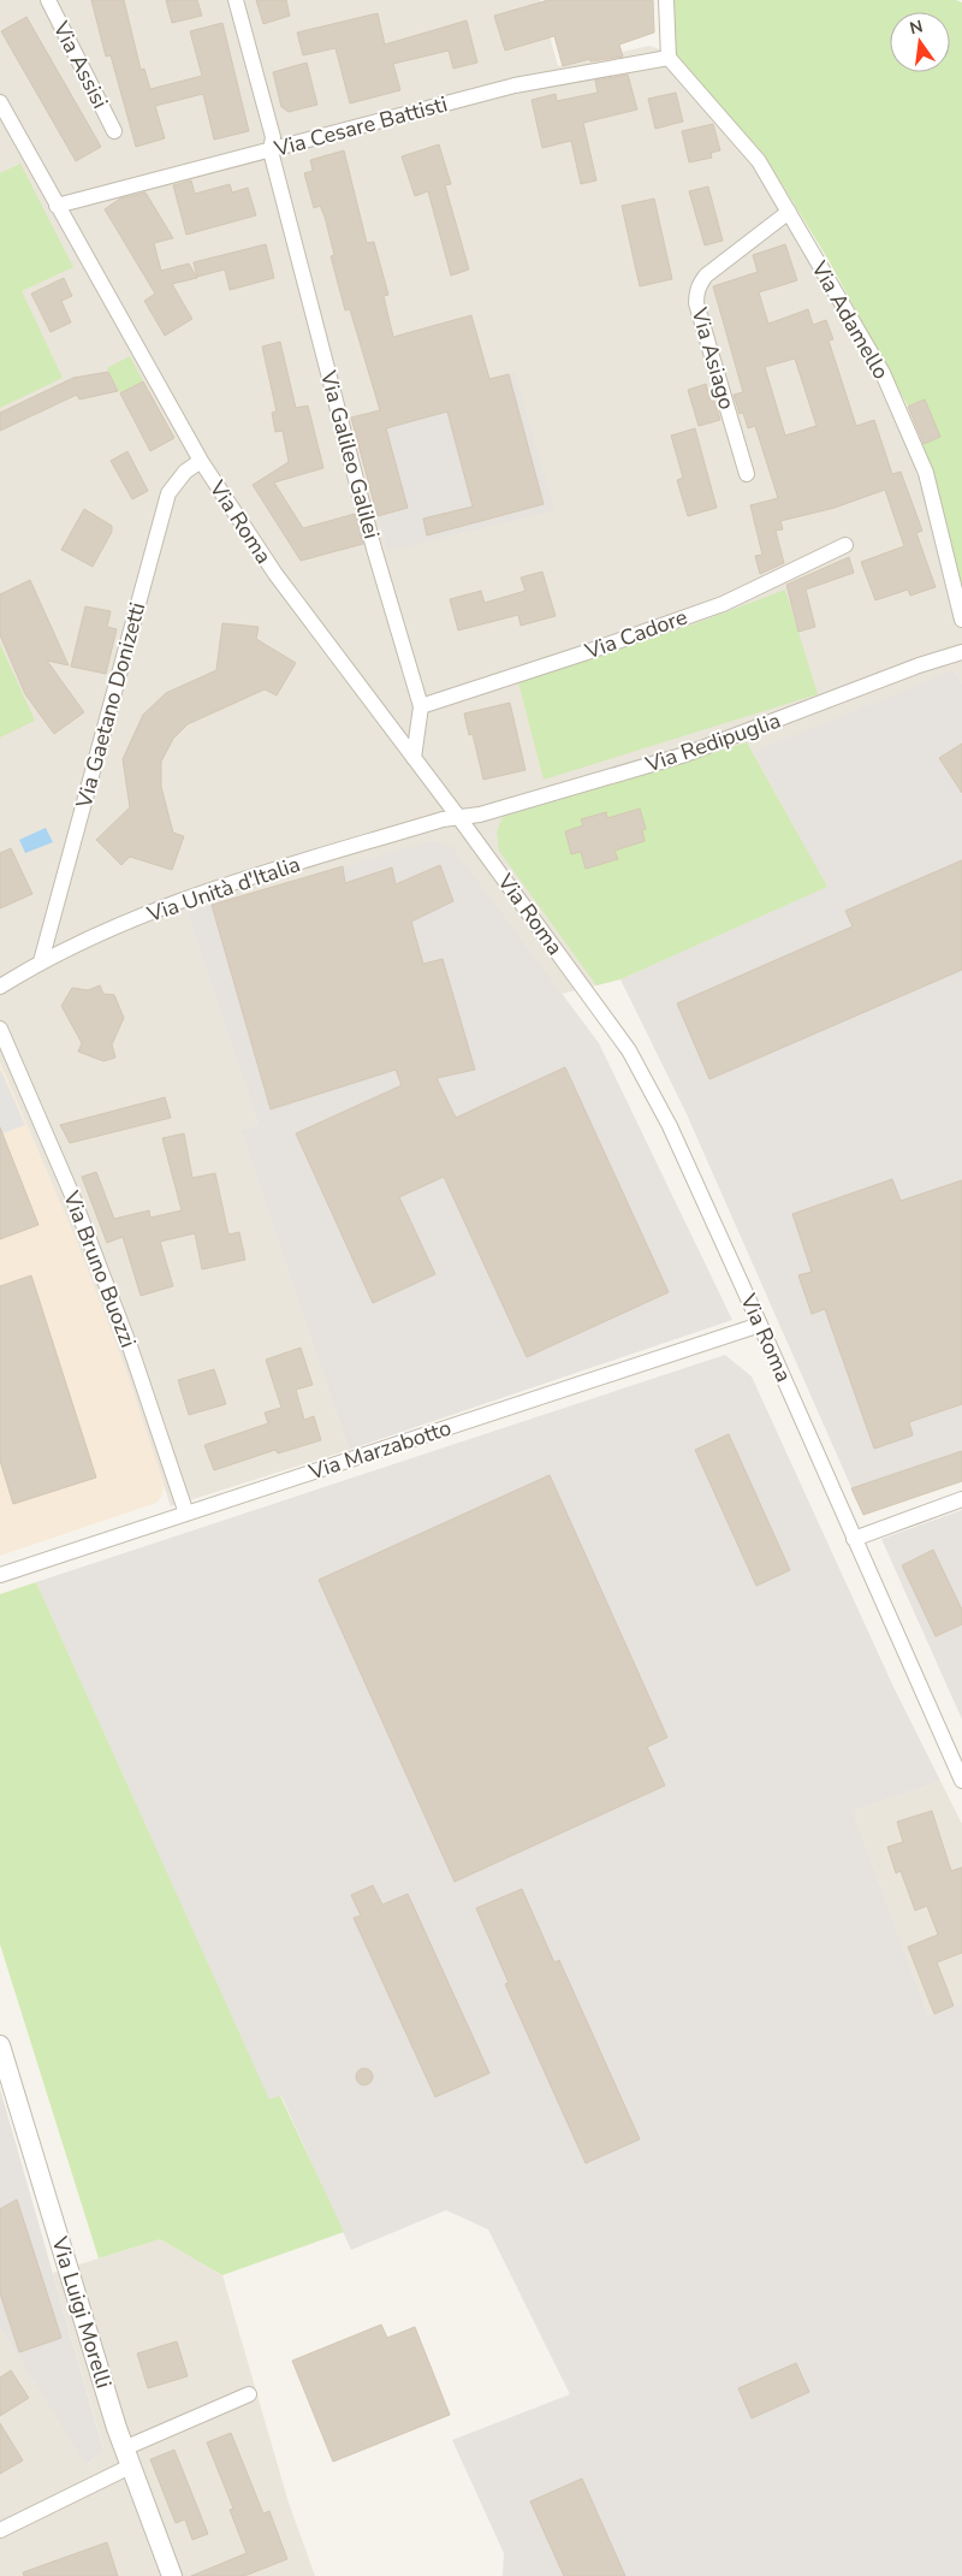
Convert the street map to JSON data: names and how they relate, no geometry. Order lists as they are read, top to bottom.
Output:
{
  "streets": {
    "street": [
      "Via Assisi",
      "Via Cesare Battisti",
      "Via Adamello",
      "Via Asiago",
      "Via Galileo Galilei",
      "Via Roma",
      "Via Cadore",
      "Via Gaetano Donizetti",
      "Via Redipuglia",
      "Via Unità d'Italia",
      "Via Bruno Buozzi",
      "Via Marzabotto",
      "Via Luigi Morelli"
    ]
  },
  "crossings": [
    ["Via Cesare Battisti", "Via Adamello"],
    ["Via Cesare Battisti", "Via Galileo Galilei"],
    ["Via Cesare Battisti", "Via Roma"],
    ["Via Adamello", "Via Asiago"],
    ["Via Galileo Galilei", "Via Roma"],
    ["Via Galileo Galilei", "Via Cadore"],
    ["Via Roma", "Via Gaetano Donizetti"],
    ["Via Roma", "Via Redipuglia"],
    ["Via Roma", "Via Unità d'Italia"],
    ["Via Roma", "Via Marzabotto"],
    ["Via Gaetano Donizetti", "Via Unità d'Italia"],
    ["Via Redipuglia", "Via Unità d'Italia"],
    ["Via Bruno Buozzi", "Via Marzabotto"]
  ],
  "north": "top"
}
